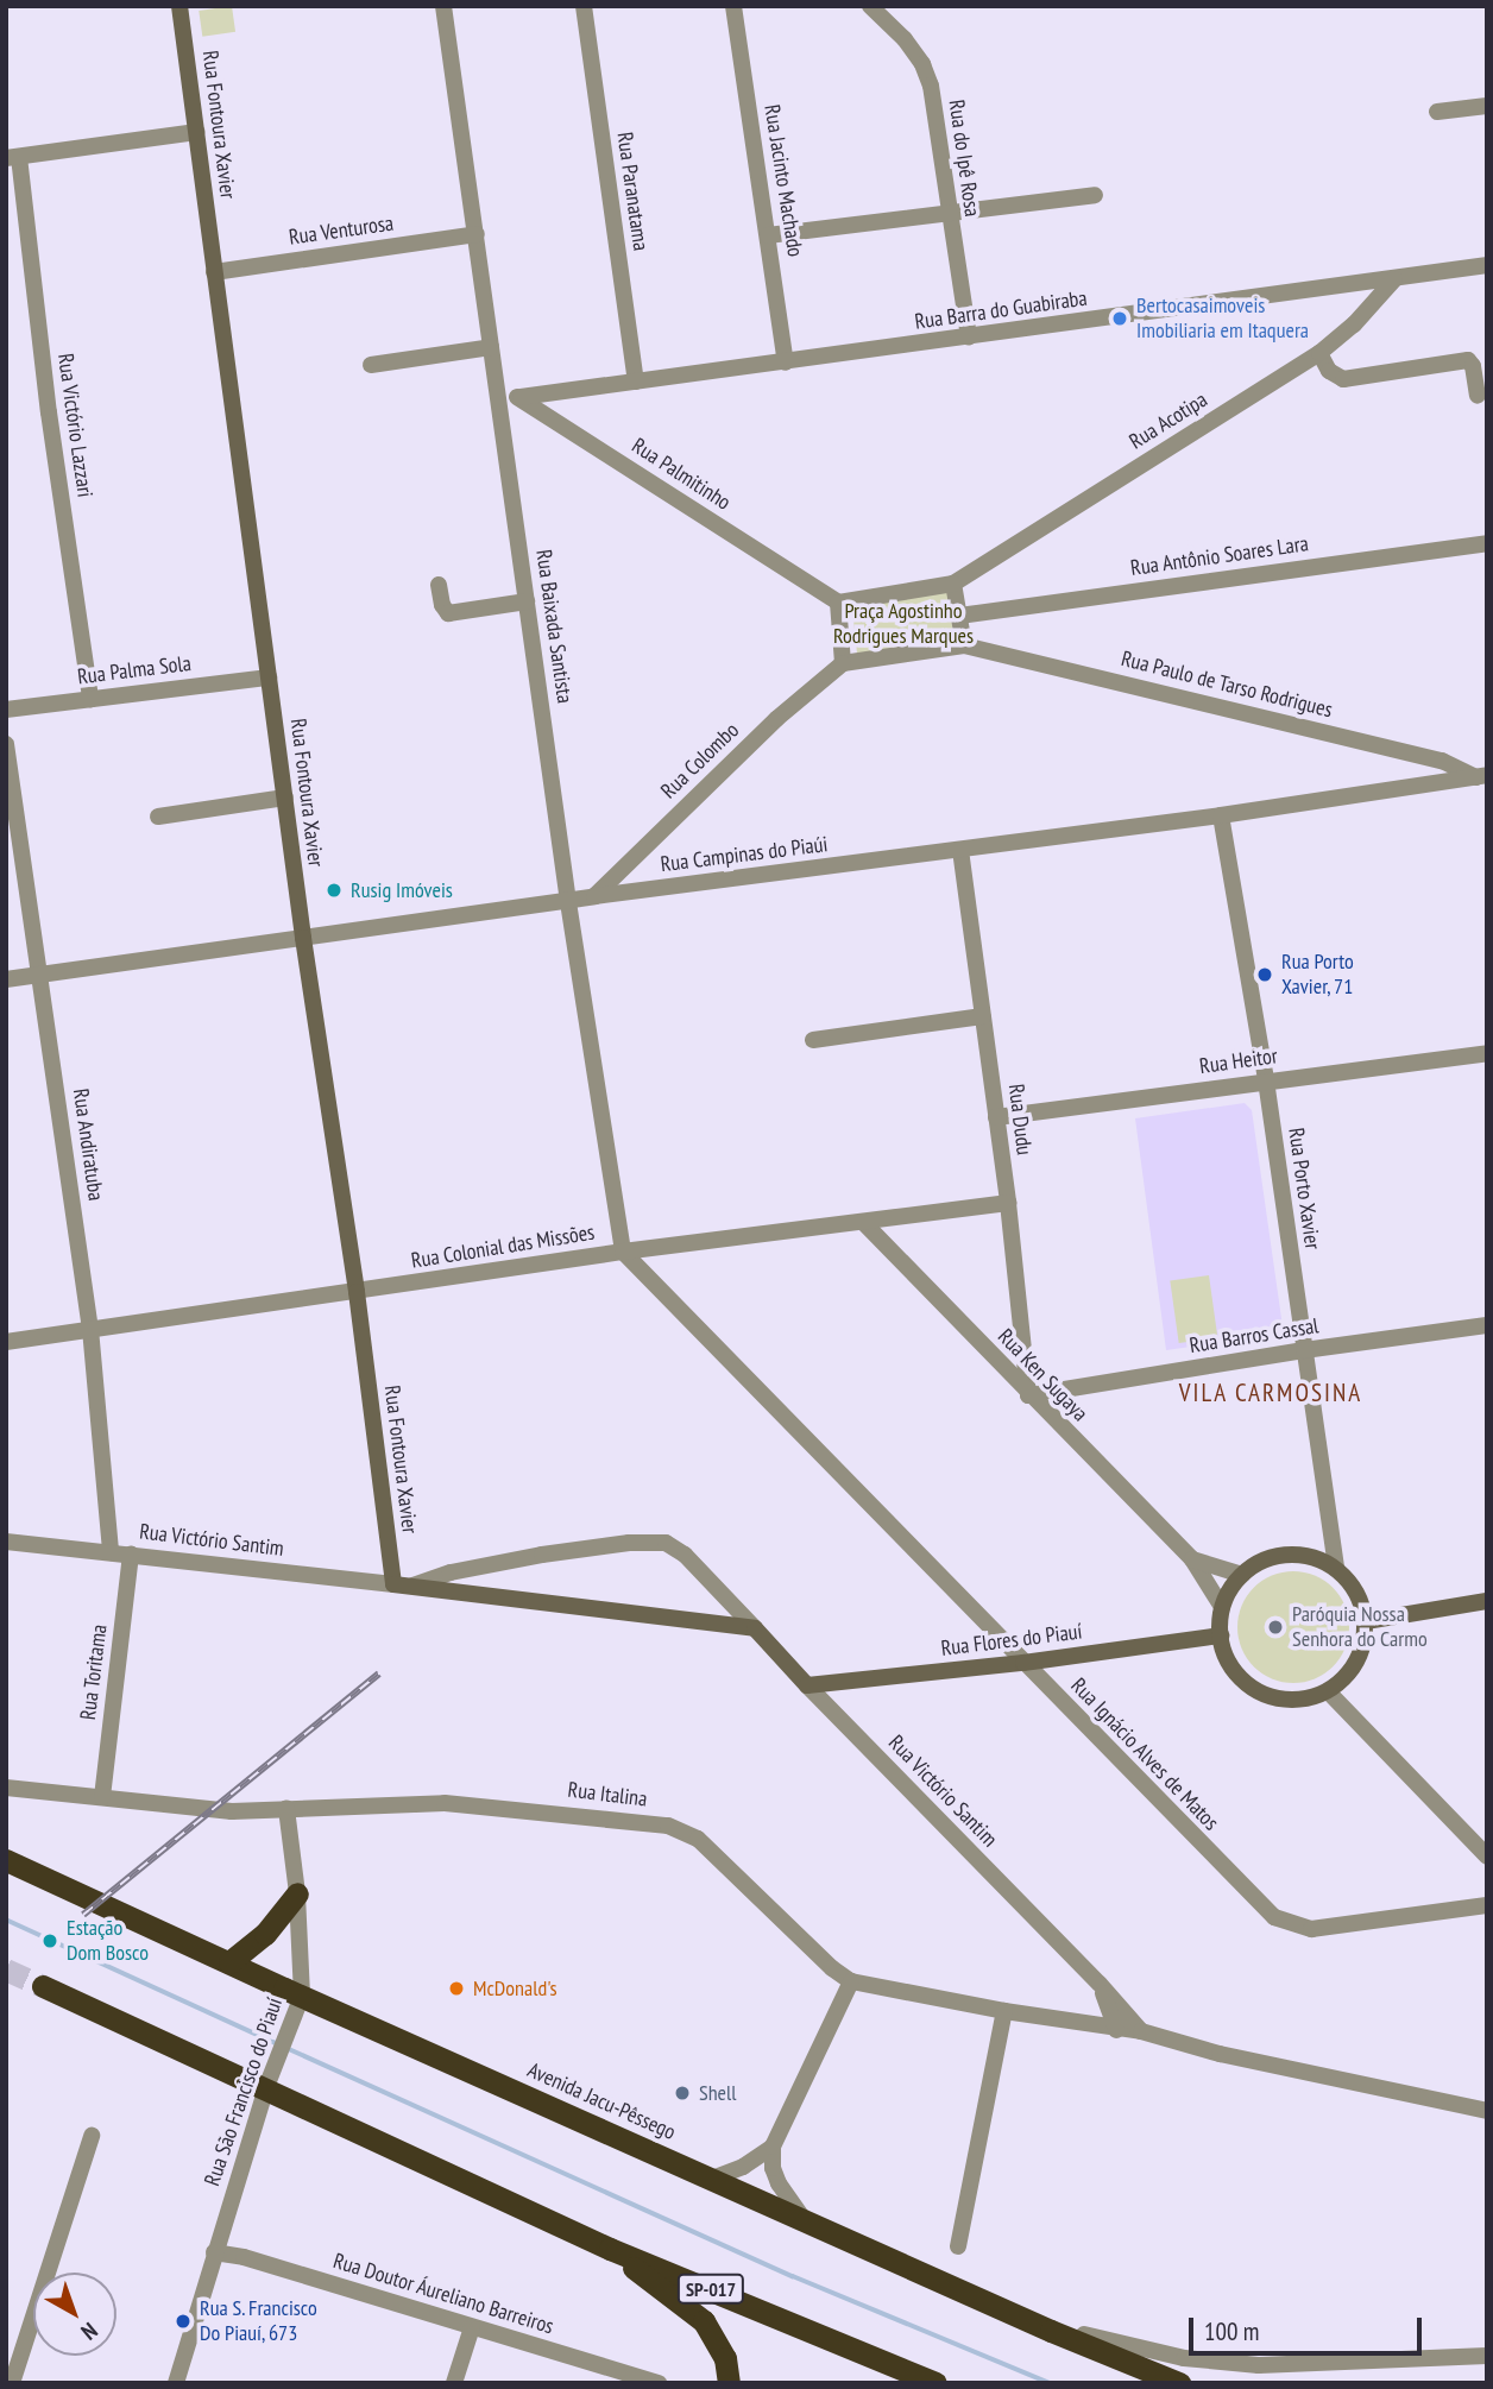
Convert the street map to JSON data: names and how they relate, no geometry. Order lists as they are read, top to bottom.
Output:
{
  "streets": {
    "highway": ["Avenida Jacu-Pêssego", "SP-017"],
    "main road": ["Rua Fontoura Xavier", "Rua Victório Santim", "Rua Flores do Piauí"],
    "street": [
      "Rua do Ipê Rosa",
      "Rua Jacinto Machado",
      "Rua Paranatama",
      "Rua Venturosa",
      "Rua Barra do Guabiraba",
      "Rua Acotipa",
      "Rua Victório Lazzari",
      "Rua Palmitinho",
      "Rua Antônio Soares Lara",
      "Rua Baixada Santista",
      "Rua Palma Sola",
      "Rua Paulo de Tarso Rodrigues",
      "Rua Colombo",
      "Rua Campinas do Piaúi",
      "Rua Heitor",
      "Rua Dudu",
      "Rua Andiratuba",
      "Rua Porto Xavier",
      "Rua Colonial das Missões",
      "Rua Barros Cassal",
      "Rua Ken Sugaya",
      "Rua Toritama",
      "Rua Ignácio Alves de Matos",
      "Rua Italina",
      "Rua São Francisco do Piauí",
      "Rua Doutor Áureliano Barreiros"
    ]
  },
  "crossings": [
    ["Rua Fontoura Xavier", "Rua Venturosa"],
    ["Rua Fontoura Xavier", "Rua Palma Sola"],
    ["Rua Fontoura Xavier", "Rua Campinas do Piaúi"],
    ["Rua Fontoura Xavier", "Rua Colonial das Missões"],
    ["Rua Fontoura Xavier", "Rua Victório Santim"],
    ["Rua do Ipê Rosa", "Rua Barra do Guabiraba"],
    ["Rua Jacinto Machado", "Rua Barra do Guabiraba"],
    ["Rua Paranatama", "Rua Barra do Guabiraba"],
    ["Rua Venturosa", "Rua Baixada Santista"],
    ["Rua Barra do Guabiraba", "Rua Acotipa"],
    ["Rua Barra do Guabiraba", "Rua Palmitinho"],
    ["Rua Victório Lazzari", "Rua Palma Sola"],
    ["Rua Baixada Santista", "Rua Campinas do Piaúi"],
    ["Rua Baixada Santista", "Rua Colonial das Missões"],
    ["Rua Baixada Santista", "Rua Ignácio Alves de Matos"],
    ["Rua Paulo de Tarso Rodrigues", "Rua Campinas do Piaúi"],
    ["Rua Colombo", "Rua Campinas do Piaúi"],
    ["Rua Campinas do Piaúi", "Rua Dudu"],
    ["Rua Campinas do Piaúi", "Rua Andiratuba"],
    ["Rua Campinas do Piaúi", "Rua Porto Xavier"],
    ["Rua Heitor", "Rua Dudu"],
    ["Rua Heitor", "Rua Porto Xavier"],
    ["Rua Dudu", "Rua Colonial das Missões"],
    ["Rua Dudu", "Rua Barros Cassal"],
    ["Rua Dudu", "Rua Ken Sugaya"],
    ["Rua Andiratuba", "Rua Colonial das Missões"],
    ["Rua Andiratuba", "Rua Victório Santim"],
    ["Rua Porto Xavier", "Rua Barros Cassal"],
    ["Rua Porto Xavier", "Rua Ken Sugaya"],
    ["Rua Porto Xavier", "Rua Flores do Piauí"],
    ["Rua Colonial das Missões", "Rua Ken Sugaya"],
    ["Rua Colonial das Missões", "Rua Ignácio Alves de Matos"],
    ["Rua Barros Cassal", "Rua Ken Sugaya"],
    ["Rua Ken Sugaya", "Rua Flores do Piauí"],
    ["Rua Victório Santim", "Rua Flores do Piauí"],
    ["Rua Victório Santim", "Rua Toritama"],
    ["Rua Victório Santim", "Rua Italina"],
    ["Rua Flores do Piauí", "Rua Ignácio Alves de Matos"],
    ["Rua Toritama", "Rua Italina"],
    ["Rua Italina", "Rua São Francisco do Piauí"],
    ["Rua São Francisco do Piauí", "Avenida Jacu-Pêssego"],
    ["Rua São Francisco do Piauí", "SP-017"],
    ["Rua São Francisco do Piauí", "Rua Doutor Áureliano Barreiros"]
  ],
  "districts": ["VILA CARMOSINA"],
  "parks": ["Praça Agostinho Rodrigues Marques"],
  "places": [
    "Bertocasaimoveis Imobiliaria em Itaquera",
    "Rusig Imóveis",
    "Rua Porto Xavier, 71",
    "Paróquia Nossa Senhora do Carmo",
    "Estação Dom Bosco",
    "McDonald's",
    "Shell",
    "Rua S. Francisco Do Piauí, 673"
  ],
  "scale_bar": "100 m",
  "north": "bottom right"
}
